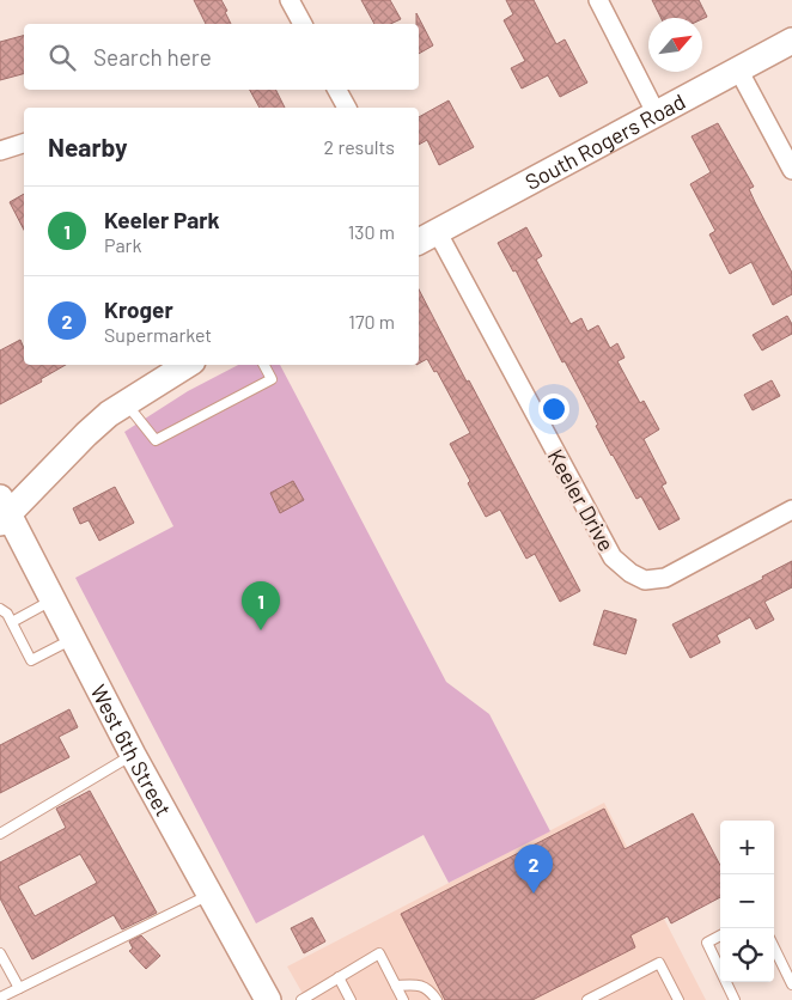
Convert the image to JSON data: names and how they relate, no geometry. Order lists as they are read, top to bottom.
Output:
{
  "streets": {
    "street": ["South Rogers Road", "Keeler Drive", "West 6th Street"]
  },
  "crossings": [
    ["South Rogers Road", "Keeler Drive"]
  ],
  "north": "top right",
  "page": {
    "search": "Search here",
    "heading": ["Nearby", "2 results"],
    "list": [
      {
        "mark": "1",
        "name": "Keeler Park",
        "note": "Park",
        "value": "130 m"
      },
      {
        "mark": "2",
        "name": "Kroger",
        "note": "Supermarket",
        "value": "170 m"
      }
    ],
    "pins": ["1", "2"],
    "map_buttons": ["+", "−"]
  }
}
